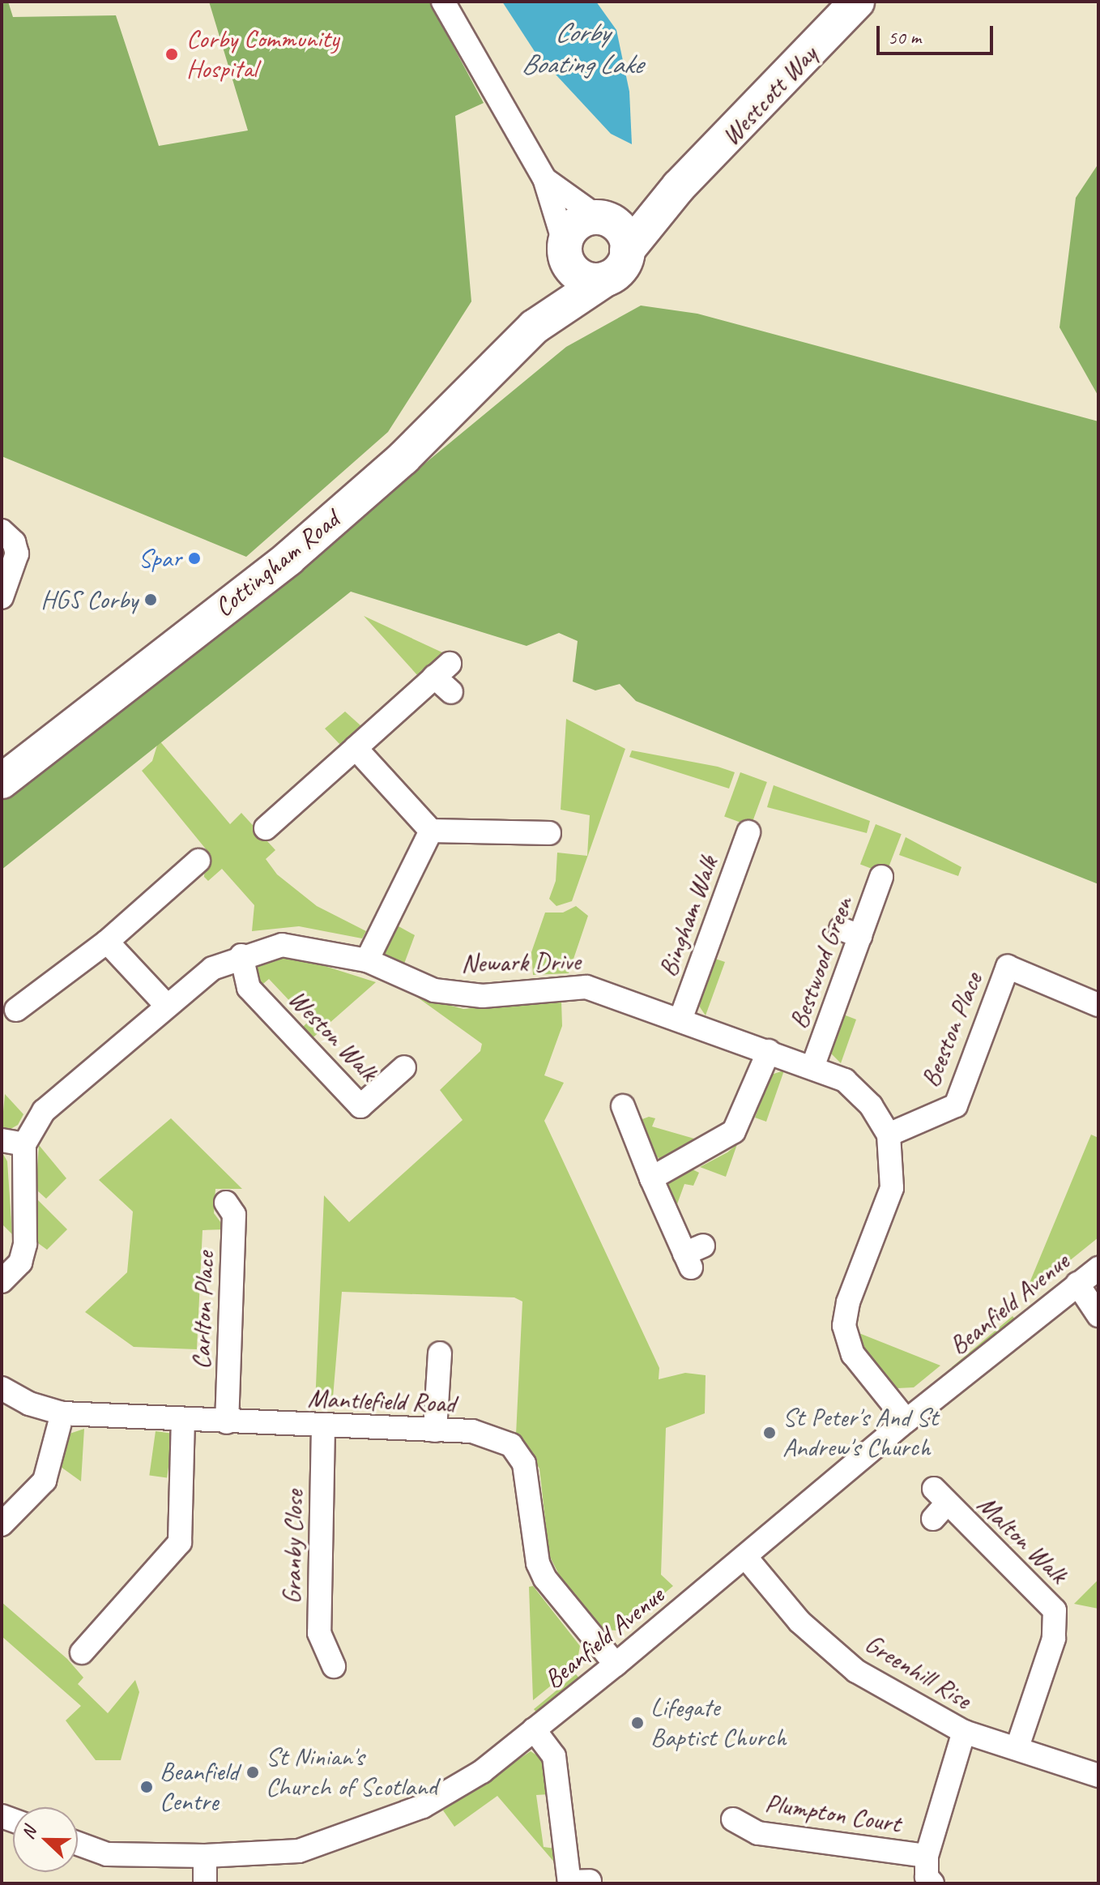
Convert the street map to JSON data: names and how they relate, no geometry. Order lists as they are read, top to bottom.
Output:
{
  "streets": {
    "highway": ["Westcott Way", "Cottingham Road"],
    "street": [
      "Bingham Walk",
      "Newark Drive",
      "Bestwood Green",
      "Beeston Place",
      "Weston Walk",
      "Beanfield Avenue",
      "Carlton Place",
      "Mantlefield Road",
      "Malton Walk",
      "Granby Close",
      "Greenhill Rise",
      "Plumpton Court"
    ]
  },
  "crossings": [
    ["Westcott Way", "Cottingham Road"],
    ["Bingham Walk", "Newark Drive"],
    ["Newark Drive", "Bestwood Green"],
    ["Newark Drive", "Beeston Place"],
    ["Newark Drive", "Weston Walk"],
    ["Newark Drive", "Beanfield Avenue"],
    ["Beanfield Avenue", "Mantlefield Road"],
    ["Beanfield Avenue", "Greenhill Rise"],
    ["Carlton Place", "Mantlefield Road"],
    ["Mantlefield Road", "Granby Close"],
    ["Malton Walk", "Greenhill Rise"]
  ],
  "water": ["Corby Boating Lake"],
  "places": [
    "Corby Community Hospital",
    "Spar",
    "HGS Corby",
    "St Peter's And St Andrew's Church",
    "Lifegate Baptist Church",
    "St Ninian's Church of Scotland",
    "Beanfield Centre"
  ],
  "scale_bar": "50 m",
  "north": "left"
}
